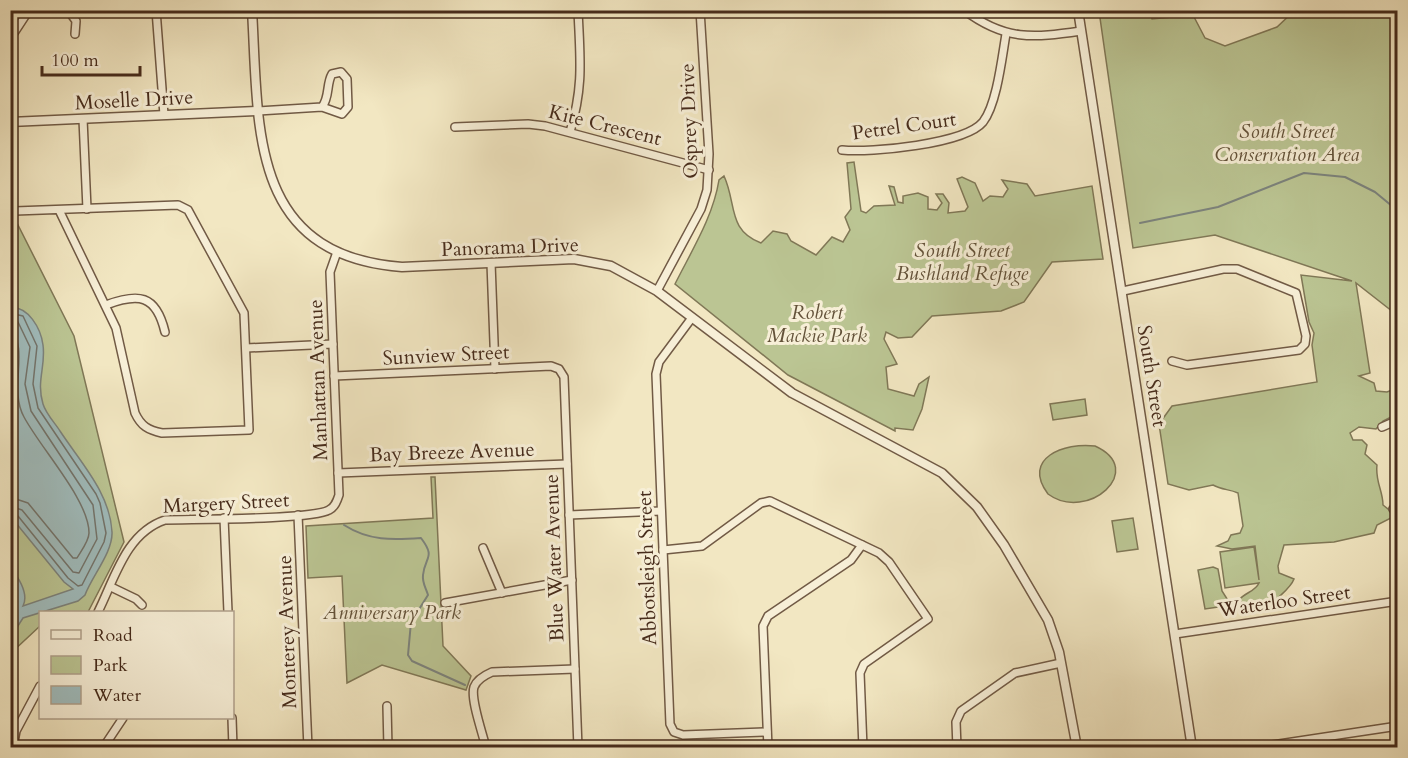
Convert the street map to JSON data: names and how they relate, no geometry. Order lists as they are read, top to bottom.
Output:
{
  "streets": {
    "street": [
      "Moselle Drive",
      "Osprey Drive",
      "Kite Crescent",
      "Petrel Court",
      "Panorama Drive",
      "Sunview Street",
      "South Street",
      "Manhattan Avenue",
      "Bay Breeze Avenue",
      "Margery Street",
      "Blue Water Avenue",
      "Abbotsleigh Street",
      "Waterloo Street",
      "Monterey Avenue"
    ]
  },
  "crossings": [
    ["Moselle Drive", "Panorama Drive"],
    ["Osprey Drive", "Kite Crescent"],
    ["Osprey Drive", "Panorama Drive"],
    ["Panorama Drive", "Manhattan Avenue"],
    ["Panorama Drive", "Abbotsleigh Street"],
    ["Sunview Street", "Manhattan Avenue"],
    ["Sunview Street", "Blue Water Avenue"],
    ["South Street", "Waterloo Street"],
    ["Manhattan Avenue", "Bay Breeze Avenue"],
    ["Manhattan Avenue", "Margery Street"],
    ["Bay Breeze Avenue", "Blue Water Avenue"],
    ["Margery Street", "Monterey Avenue"]
  ],
  "parks": [
    "South Street Conservation Area",
    "South Street Bushland Refuge",
    "Robert Mackie Park",
    "Anniversary Park"
  ],
  "legend": ["Road", "Park", "Water"],
  "scale_bar": "100 m"
}
